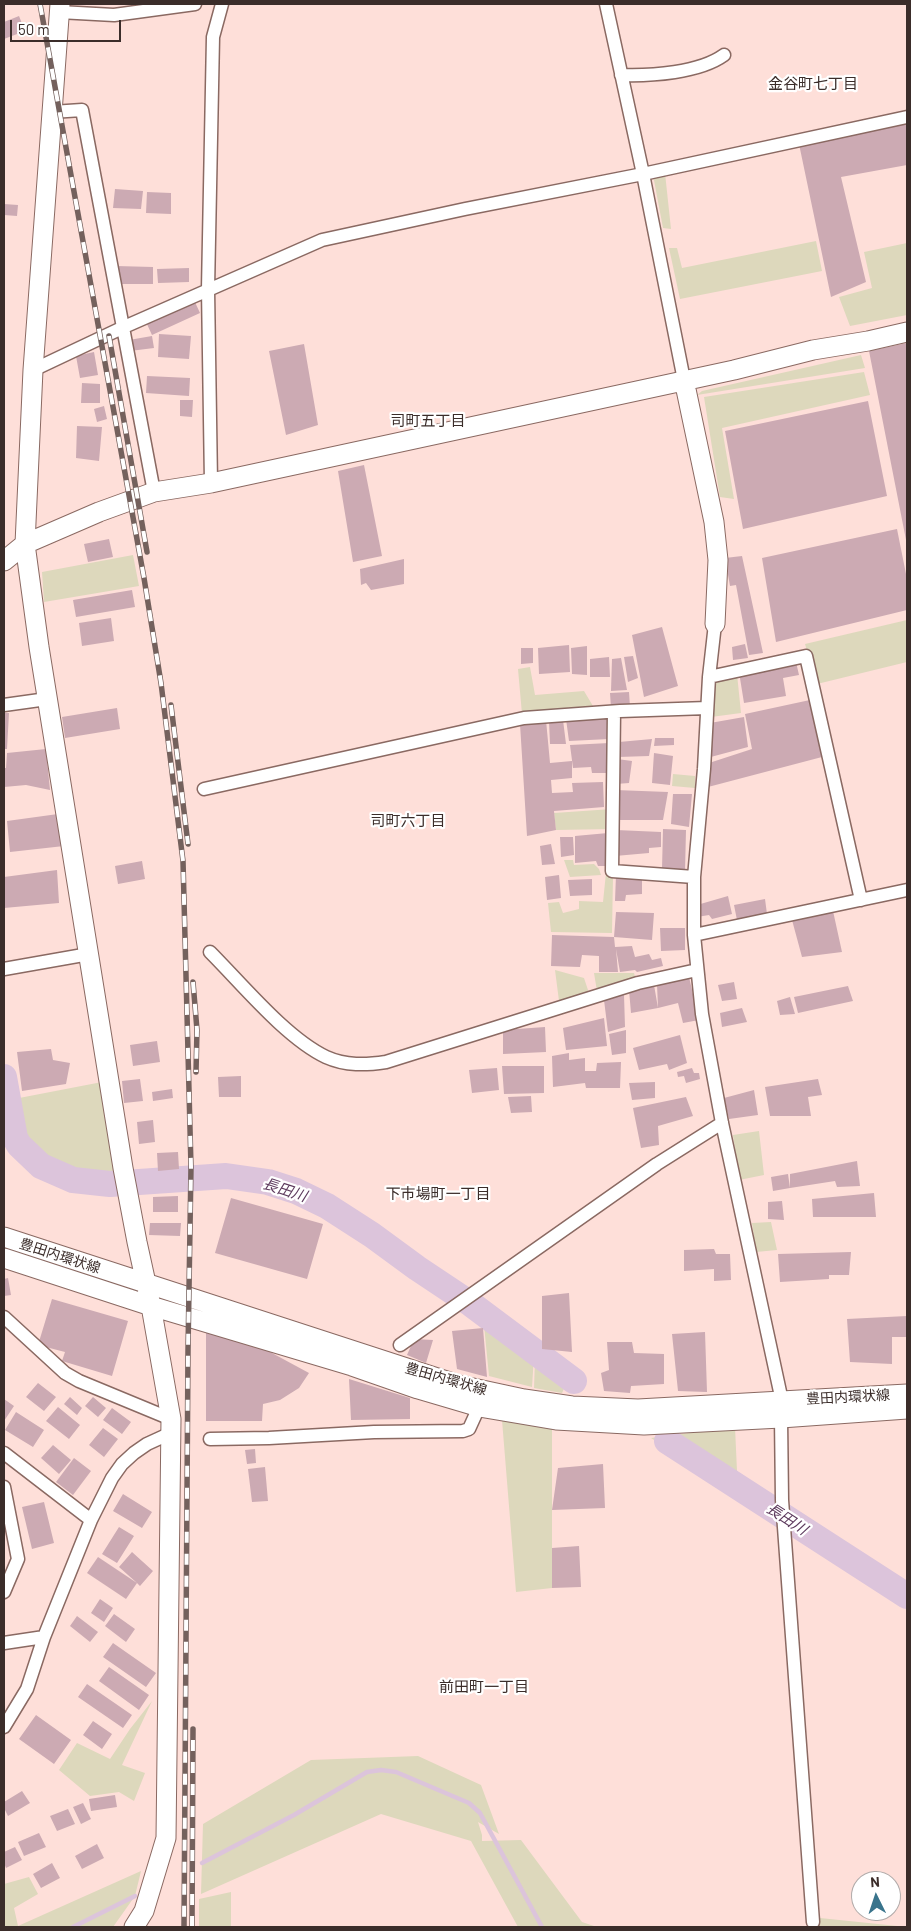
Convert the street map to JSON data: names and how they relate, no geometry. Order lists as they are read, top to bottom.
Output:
{
  "streets": {
    "street": ["豊田内環状線"]
  },
  "districts": [
    "金谷町七丁目",
    "司町五丁目",
    "司町六丁目",
    "下市場町一丁目",
    "前田町一丁目"
  ],
  "water": ["長田川"],
  "scale_bar": "50 m",
  "north": "top"
}
